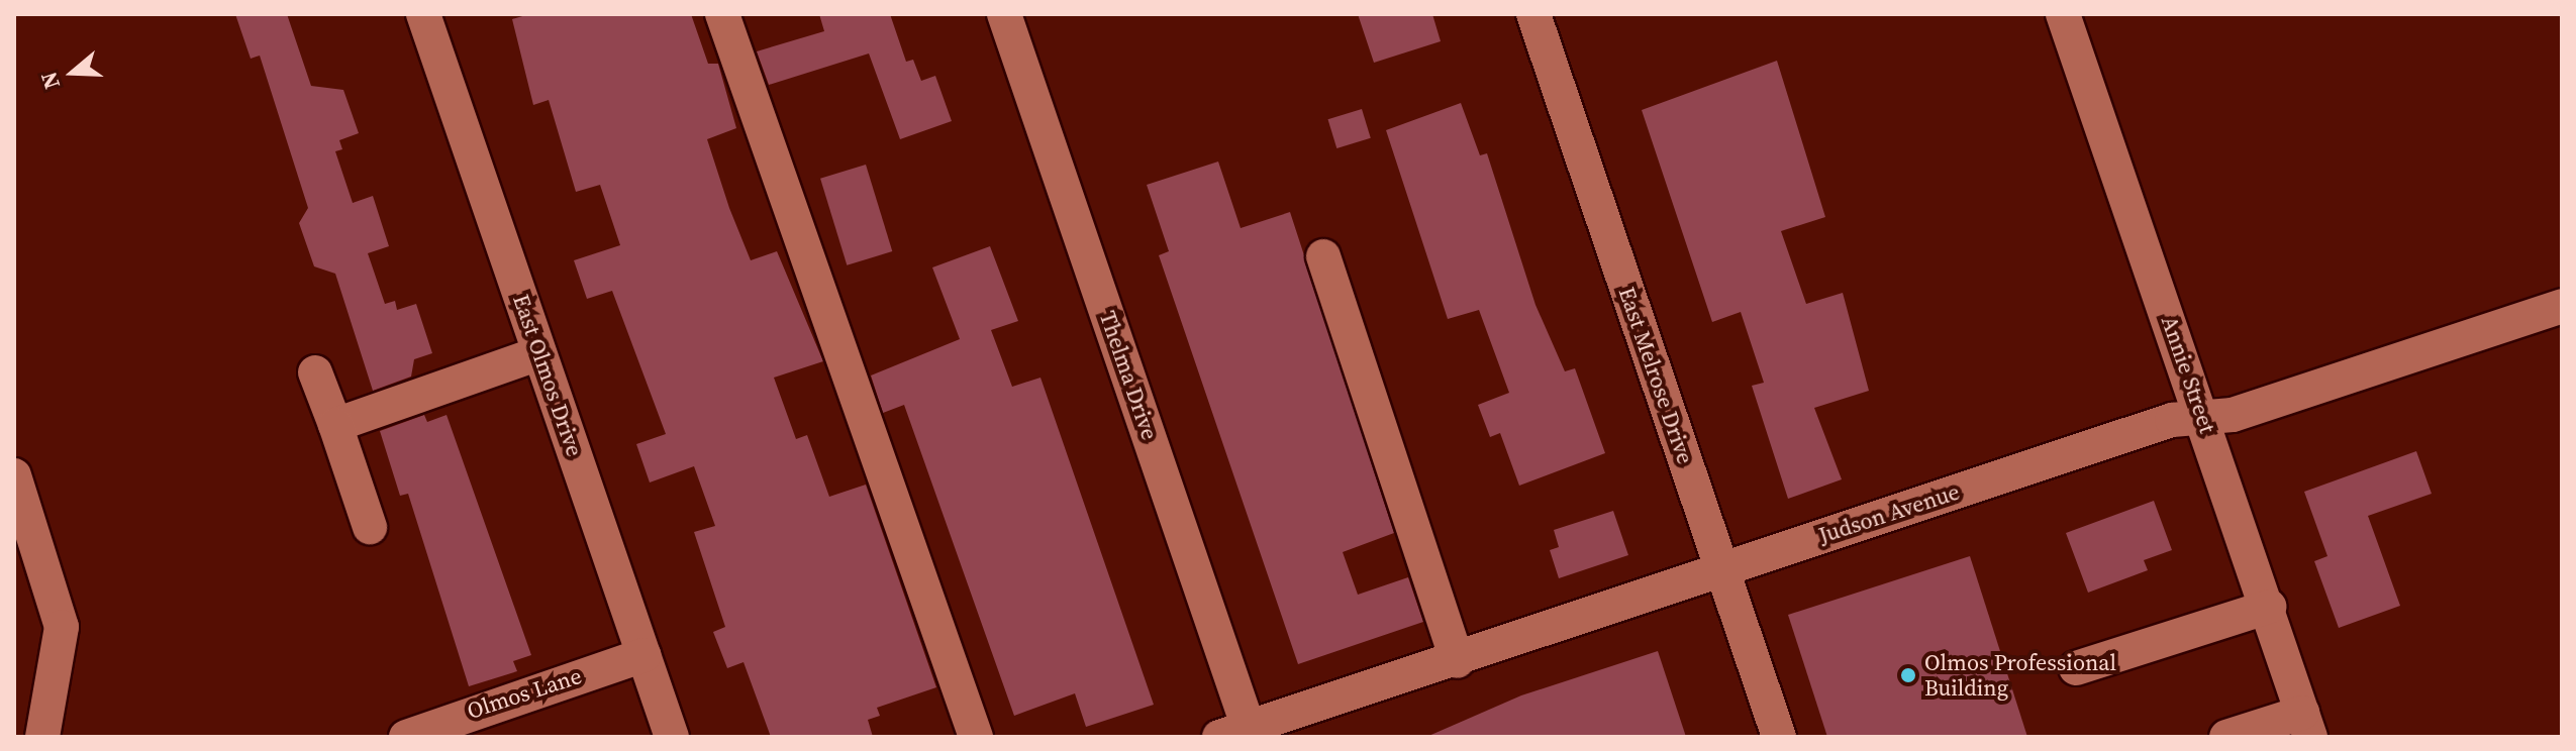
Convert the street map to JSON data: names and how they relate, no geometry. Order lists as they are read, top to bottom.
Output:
{
  "streets": {
    "street": [
      "Annie Street",
      "East Olmos Drive",
      "Thelma Drive",
      "East Melrose Drive",
      "Judson Avenue",
      "Olmos Lane"
    ]
  },
  "crossings": [
    ["Annie Street", "Judson Avenue"],
    ["East Olmos Drive", "Olmos Lane"],
    ["Thelma Drive", "Judson Avenue"],
    ["East Melrose Drive", "Judson Avenue"]
  ],
  "places": ["Olmos Professional Building"],
  "north": "left"
}
